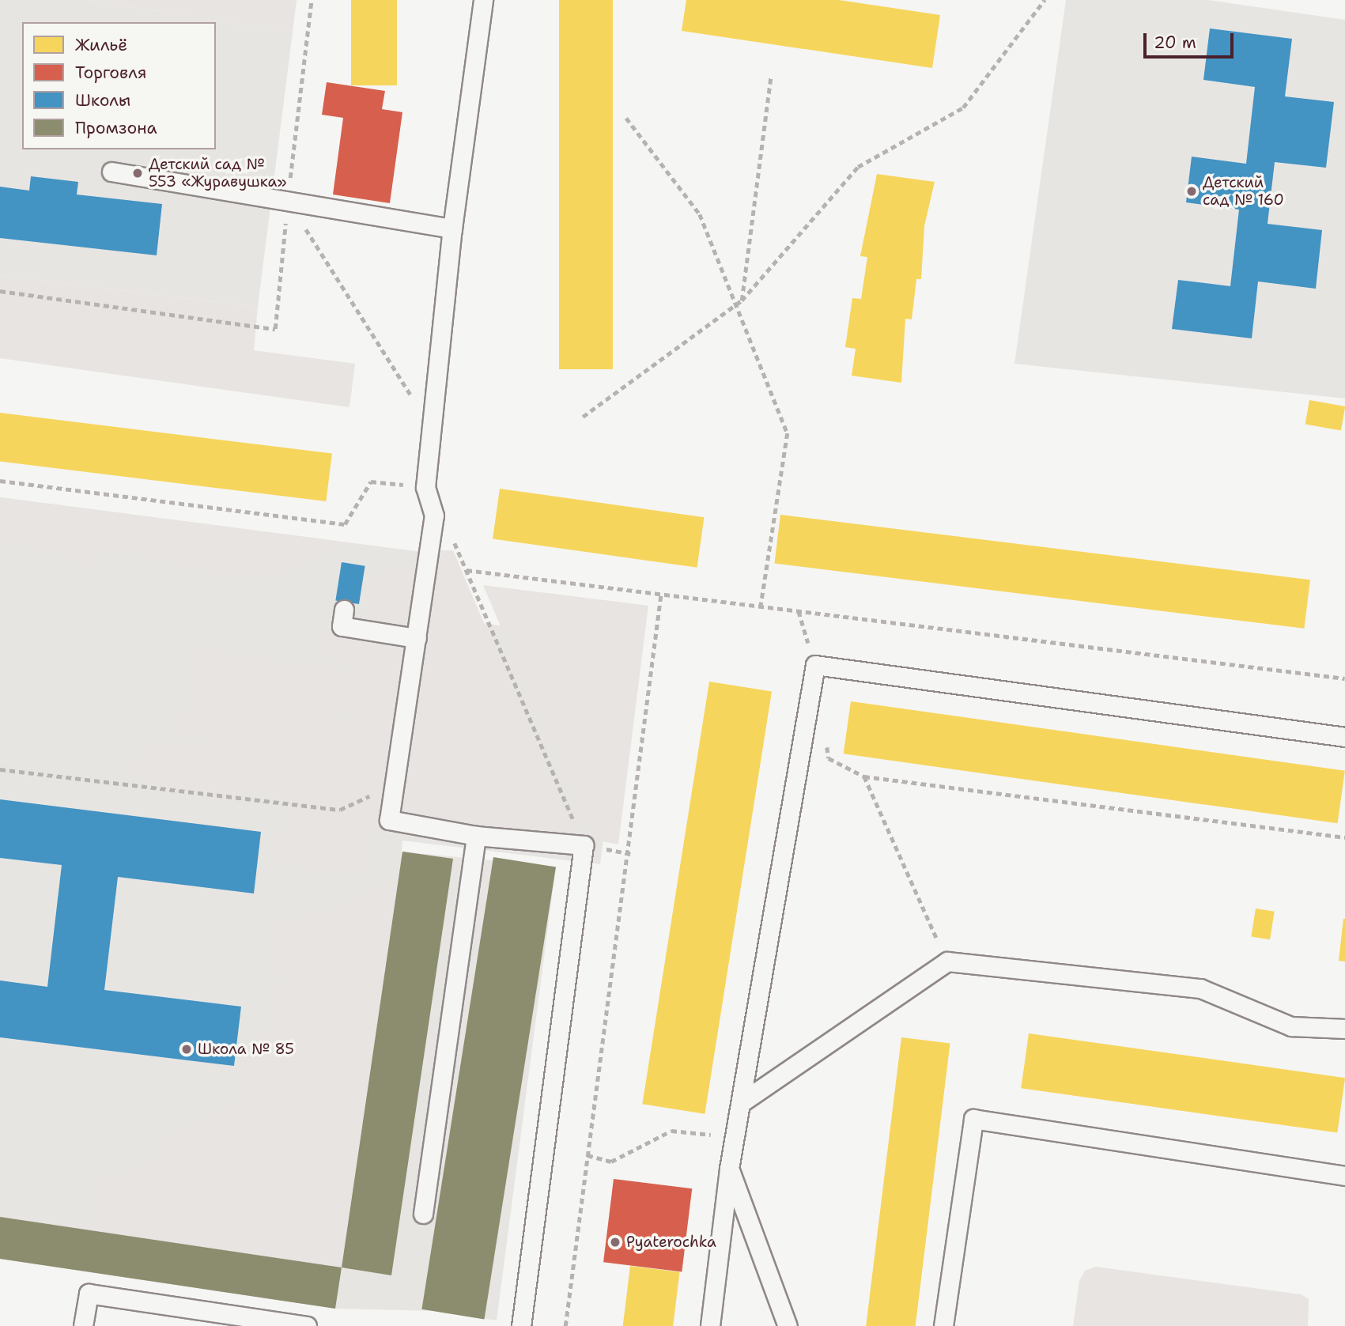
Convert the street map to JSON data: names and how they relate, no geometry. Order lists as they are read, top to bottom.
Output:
{
  "places": [
    "Детский сад № 553 «Журавушка»",
    "Детский сад № 160",
    "Школа № 85",
    "Pyaterochka"
  ],
  "legend": [
    "Жильё",
    "Торговля",
    "Школы",
    "Промзона"
  ],
  "scale_bar": "20 m"
}
